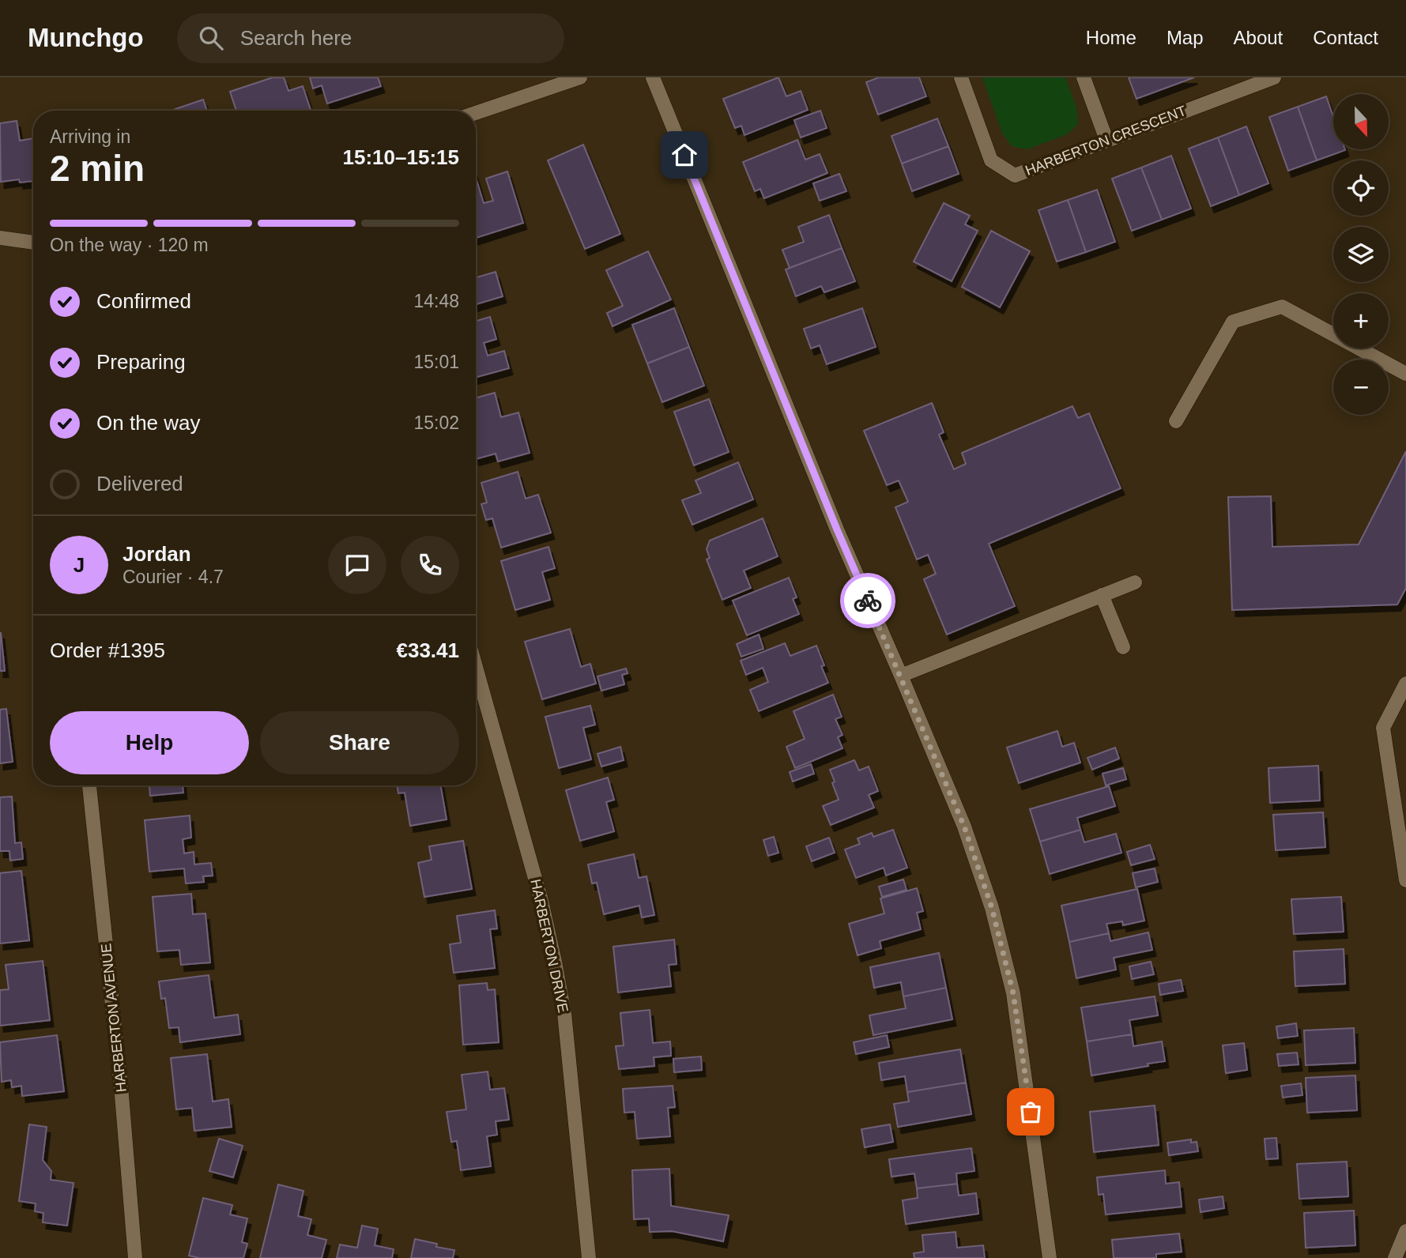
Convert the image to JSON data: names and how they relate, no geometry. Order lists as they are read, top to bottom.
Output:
{
  "streets": {
    "street": ["HARBERTON CRESCENT", "HARBERTON DRIVE", "HARBERTON AVENUE"]
  },
  "north": "bottom",
  "page": {
    "header": "Munchgo",
    "search": "Search here",
    "nav": [
      "Home",
      "Map",
      "About",
      "Contact"
    ],
    "map_buttons": ["+", "−"],
    "heading": ["2 min", "Arriving in", "15:10–15:15"],
    "panel": [
      "Jordan",
      "Courier · 4.7",
      "Order #1395",
      "€33.41"
    ],
    "bar": "On the way · 120 m",
    "list": [
      ["Confirmed", "14:48"],
      ["Preparing", "15:01"],
      ["On the way", "15:02"],
      "Delivered"
    ],
    "round": "J",
    "buttons": ["Help", "Share"]
  }
}
